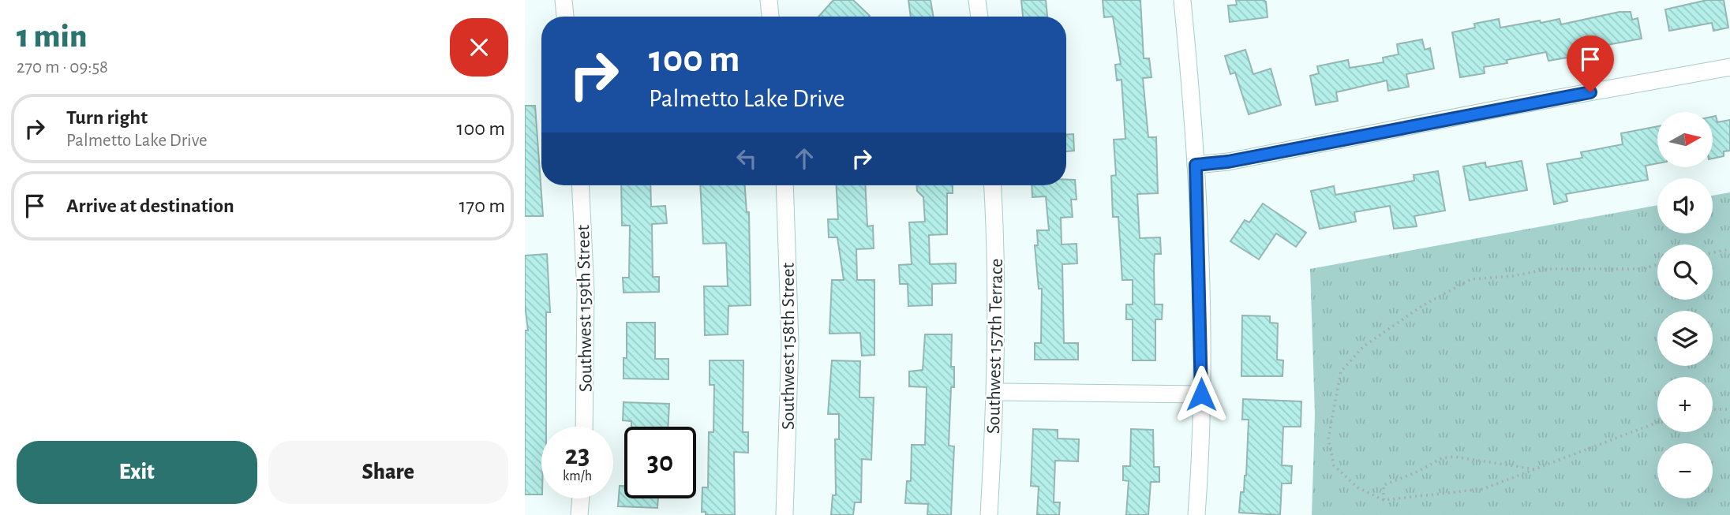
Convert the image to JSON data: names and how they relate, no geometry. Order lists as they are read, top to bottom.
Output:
{
  "streets": {
    "street": ["Southwest 159th Street", "Southwest 158th Street", "Southwest 157th Terrace"]
  },
  "north": "right",
  "page": {
    "heading": ["1 min", "270 m · 09:58"],
    "turn": ["100 m", "Palmetto Lake Drive"],
    "list": [
      {
        "name": "Turn right",
        "note": "Palmetto Lake Drive",
        "value": "100 m"
      },
      {
        "name": "Arrive at destination",
        "value": "170 m"
      }
    ],
    "map_buttons": ["+", "−"],
    "speed": "23 km/h",
    "limit": "30",
    "buttons": ["Exit", "Share"]
  }
}
